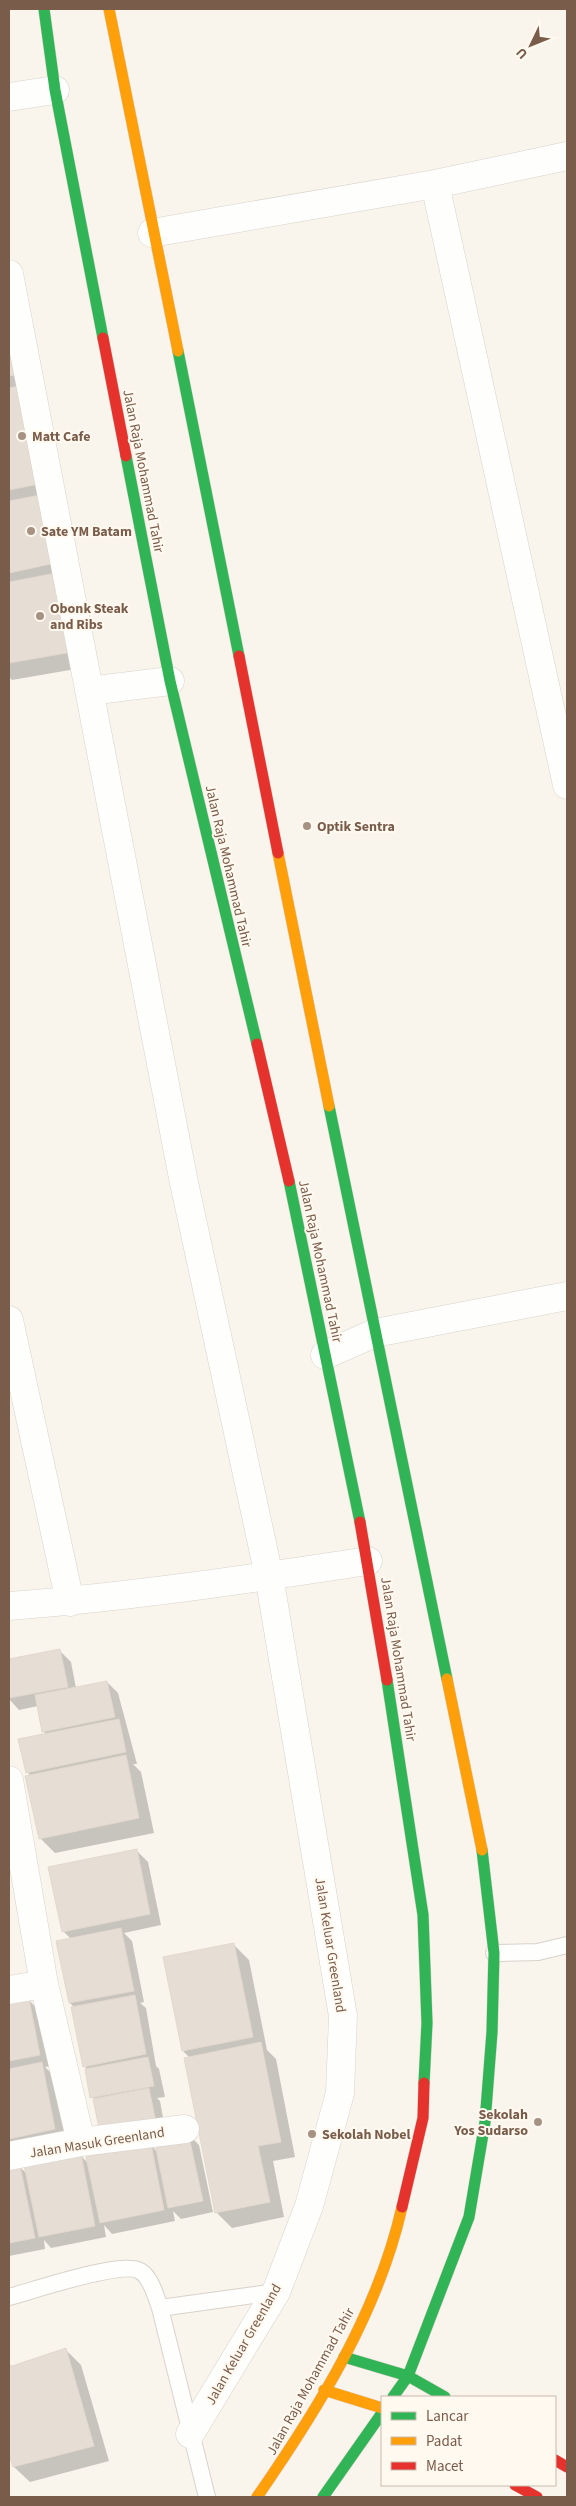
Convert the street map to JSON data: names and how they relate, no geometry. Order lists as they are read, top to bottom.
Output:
{
  "streets": {
    "main road": ["Jalan Raja Mohammad Tahir"],
    "street": ["Jalan Keluar Greenland", "Jalan Masuk Greenland"]
  },
  "places": [
    "Matt Cafe",
    "Sate YM Batam",
    "Obonk Steak and Ribs",
    "Optik Sentra",
    "Sekolah Yos Sudarso",
    "Sekolah Nobel"
  ],
  "legend": ["Lancar", "Padat", "Macet"],
  "north": "bottom left"
}
